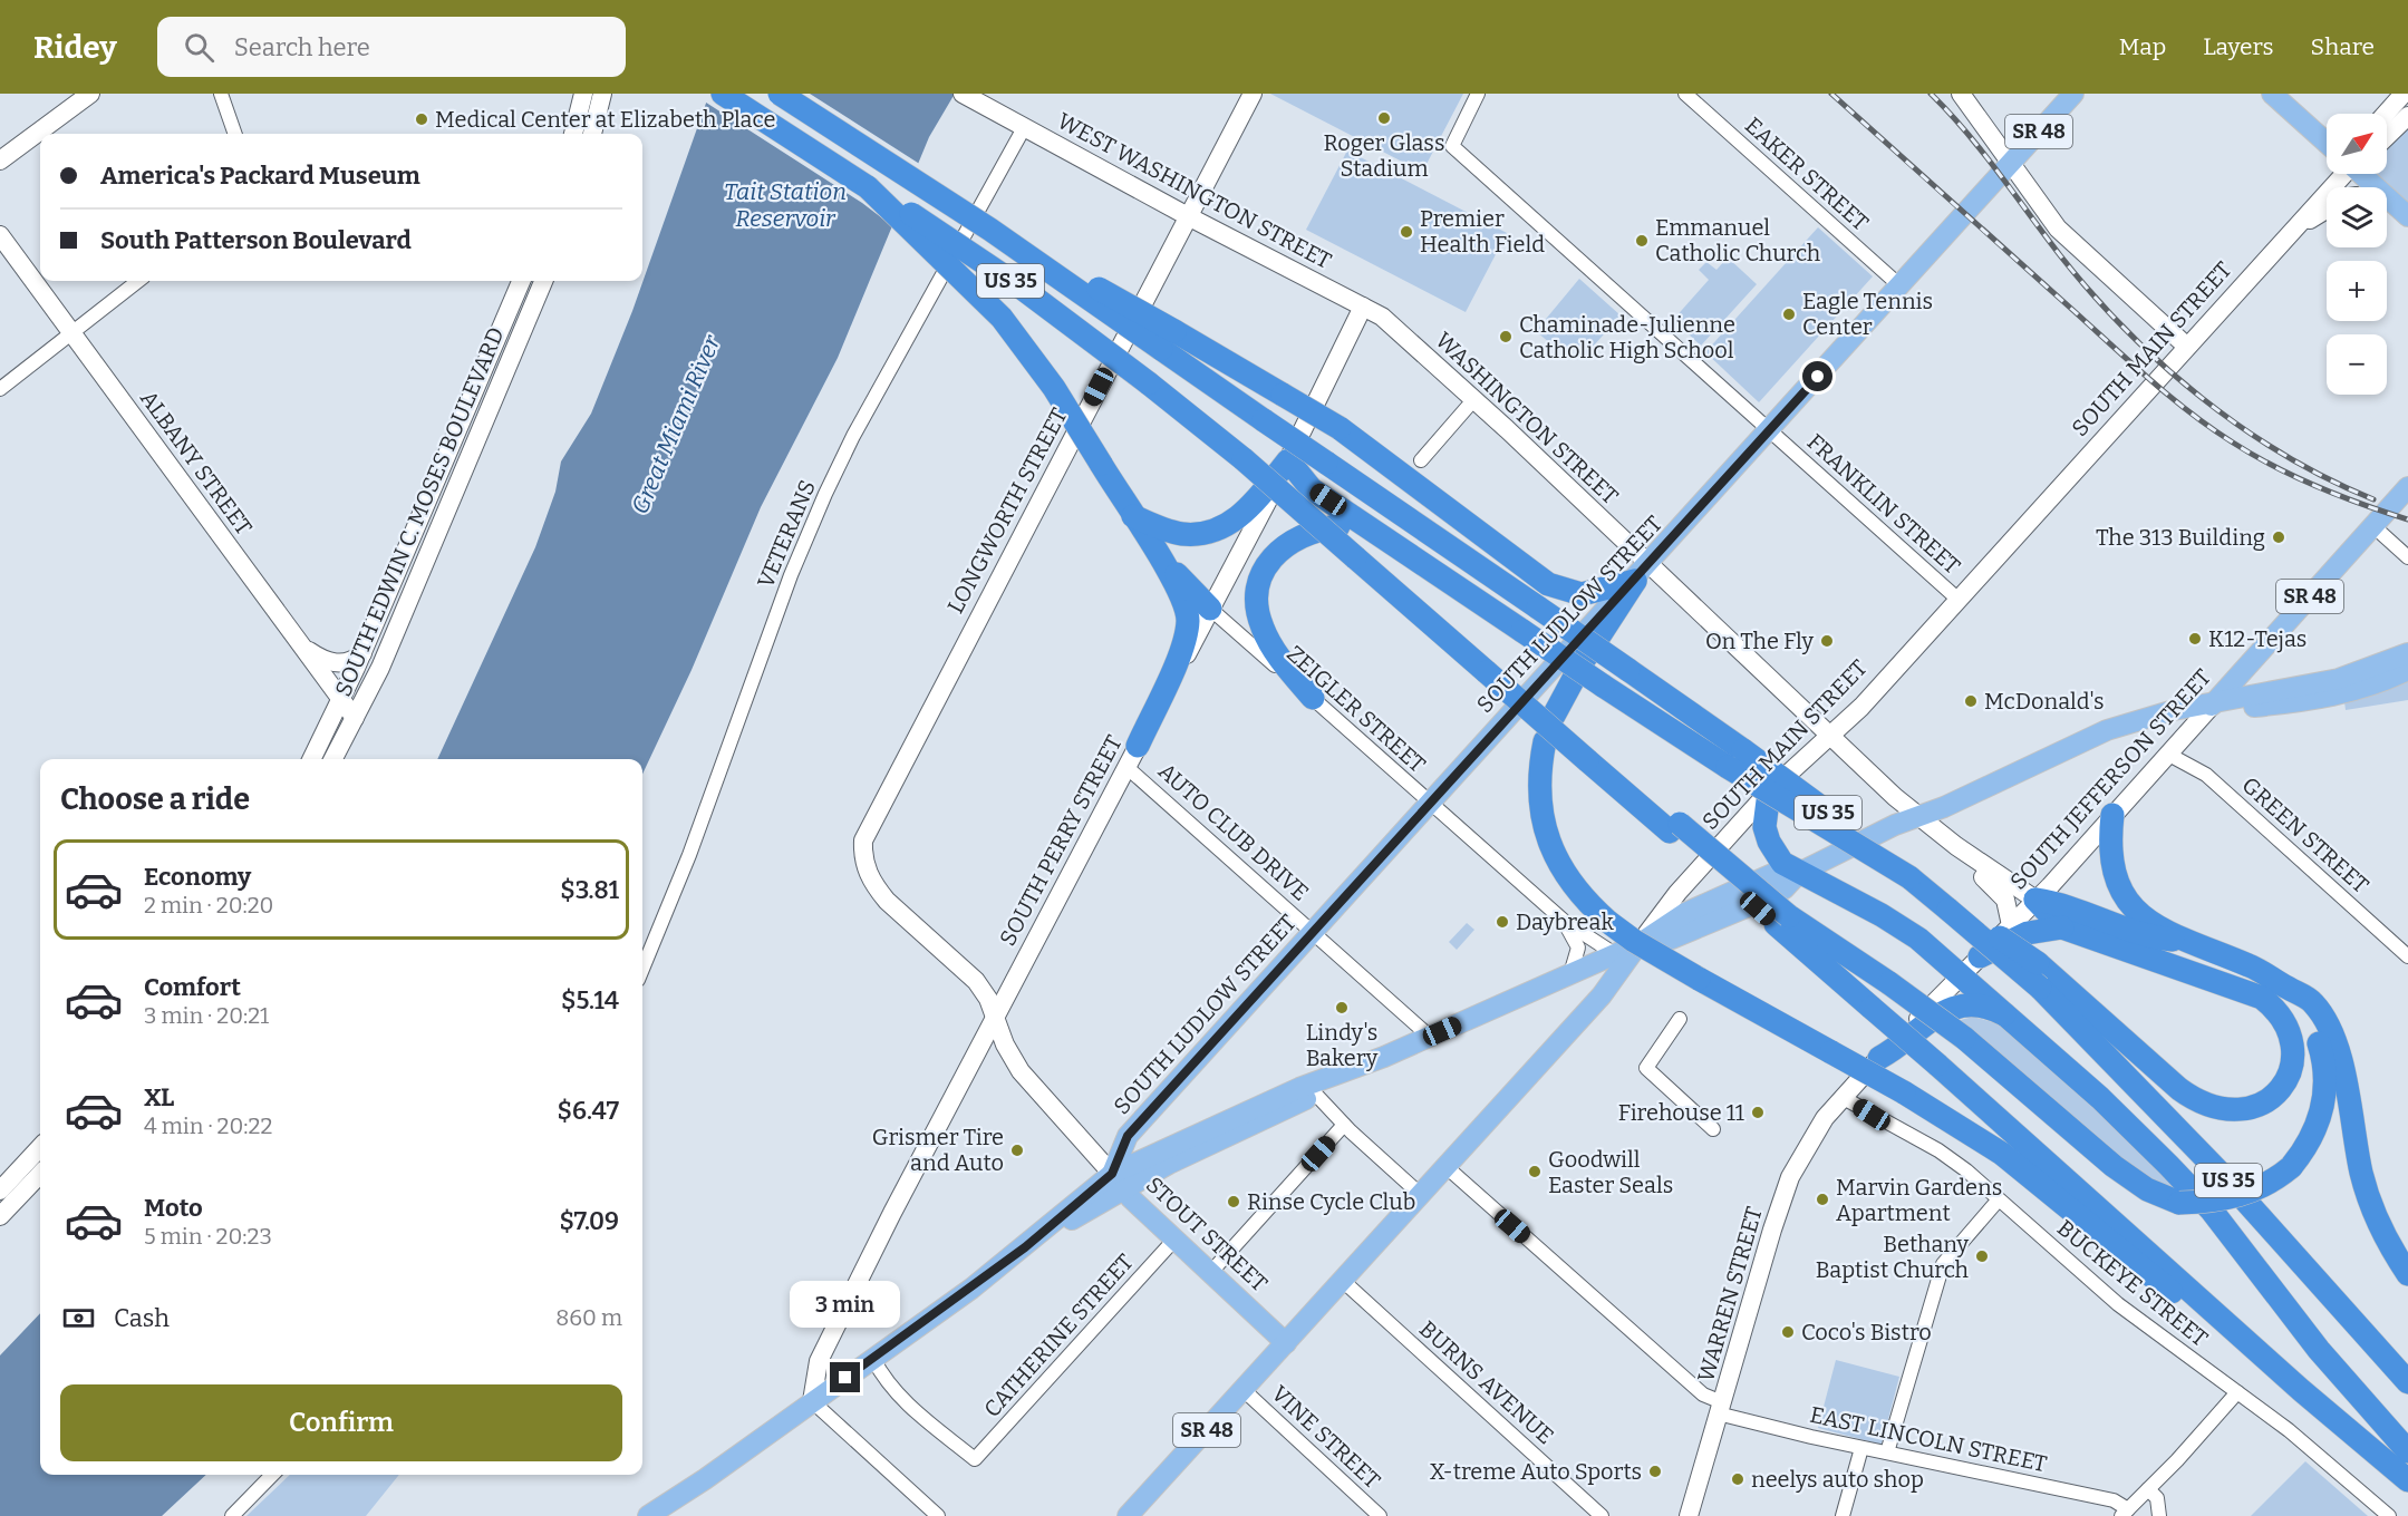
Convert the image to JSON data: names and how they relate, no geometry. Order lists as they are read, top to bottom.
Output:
{
  "streets": {
    "highway": ["US 35"],
    "main road": [
      "SR 48",
      "SOUTH MAIN STREET",
      "SOUTH LUDLOW STREET",
      "SOUTH JEFFERSON STREET",
      "STOUT STREET"
    ],
    "street": [
      "EAKER STREET",
      "WEST WASHINGTON STREET",
      "WASHINGTON STREET",
      "ALBANY STREET",
      "FRANKLIN STREET",
      "LONGWORTH STREET",
      "SOUTH EDWIN C. MOSES BOULEVARD",
      "VETERANS",
      "ZEIGLER STREET",
      "AUTO CLUB DRIVE",
      "GREEN STREET",
      "SOUTH PERRY STREET",
      "BUCKEYE STREET",
      "WARREN STREET",
      "CATHERINE STREET",
      "BURNS AVENUE",
      "VINE STREET",
      "EAST LINCOLN STREET"
    ]
  },
  "crossings": [
    ["EAKER STREET", "SOUTH LUDLOW STREET"],
    ["WEST WASHINGTON STREET", "WASHINGTON STREET"],
    ["WEST WASHINGTON STREET", "LONGWORTH STREET"],
    ["WEST WASHINGTON STREET", "VETERANS"],
    ["WEST WASHINGTON STREET", "SOUTH PERRY STREET"],
    ["SOUTH MAIN STREET", "WASHINGTON STREET"],
    ["SOUTH MAIN STREET", "FRANKLIN STREET"],
    ["SOUTH MAIN STREET", "STOUT STREET"],
    ["SOUTH MAIN STREET", "BURNS AVENUE"],
    ["SOUTH MAIN STREET", "VINE STREET"],
    ["SOUTH MAIN STREET", "EAST LINCOLN STREET"],
    ["WASHINGTON STREET", "SOUTH LUDLOW STREET"],
    ["WASHINGTON STREET", "SOUTH PERRY STREET"],
    ["ALBANY STREET", "SOUTH EDWIN C. MOSES BOULEVARD"],
    ["FRANKLIN STREET", "SOUTH LUDLOW STREET"],
    ["LONGWORTH STREET", "STOUT STREET"],
    ["SOUTH LUDLOW STREET", "ZEIGLER STREET"],
    ["SOUTH LUDLOW STREET", "AUTO CLUB DRIVE"],
    ["SOUTH LUDLOW STREET", "STOUT STREET"],
    ["ZEIGLER STREET", "SOUTH PERRY STREET"],
    ["SOUTH JEFFERSON STREET", "GREEN STREET"],
    ["SOUTH JEFFERSON STREET", "BUCKEYE STREET"],
    ["SOUTH JEFFERSON STREET", "WARREN STREET"],
    ["AUTO CLUB DRIVE", "SOUTH PERRY STREET"],
    ["SOUTH PERRY STREET", "STOUT STREET"],
    ["STOUT STREET", "CATHERINE STREET"],
    ["BUCKEYE STREET", "WARREN STREET"],
    ["WARREN STREET", "EAST LINCOLN STREET"]
  ],
  "water": ["Tait Station Reservoir", "Great Miami River"],
  "places": [
    "Roger Glass Stadium",
    "Medical Center at Elizabeth Place",
    "Premier Health Field",
    "Emmanuel Catholic Church",
    "Eagle Tennis Center",
    "Chaminade-Julienne Catholic High School",
    "The 313 Building",
    "K12-Tejas",
    "On The Fly",
    "McDonald's",
    "Daybreak",
    "Lindy's Bakery",
    "Firehouse 11",
    "Grismer Tire and Auto",
    "Goodwill Easter Seals",
    "Marvin Gardens Apartment",
    "Rinse Cycle Club",
    "Bethany Baptist Church",
    "Coco's Bistro",
    "X-treme Auto Sports",
    "neelys auto shop"
  ],
  "north": "top right",
  "page": {
    "header": "Ridey",
    "search": "Search here",
    "nav": ["Map", "Layers", "Share"],
    "map_buttons": ["+", "−"],
    "banner": ["America's Packard Museum", "South Patterson Boulevard"],
    "heading": "Choose a ride",
    "list": [
      {
        "name": "Economy",
        "note": "2 min · 20:20",
        "value": "$3.81"
      },
      {
        "name": "Comfort",
        "note": "3 min · 20:21",
        "value": "$5.14"
      },
      {
        "name": "XL",
        "note": "4 min · 20:22",
        "value": "$6.47"
      },
      {
        "name": "Moto",
        "note": "5 min · 20:23",
        "value": "$7.09"
      }
    ],
    "bubble": "3 min",
    "pay": ["Cash", "860 m"],
    "buttons": "Confirm"
  }
}
